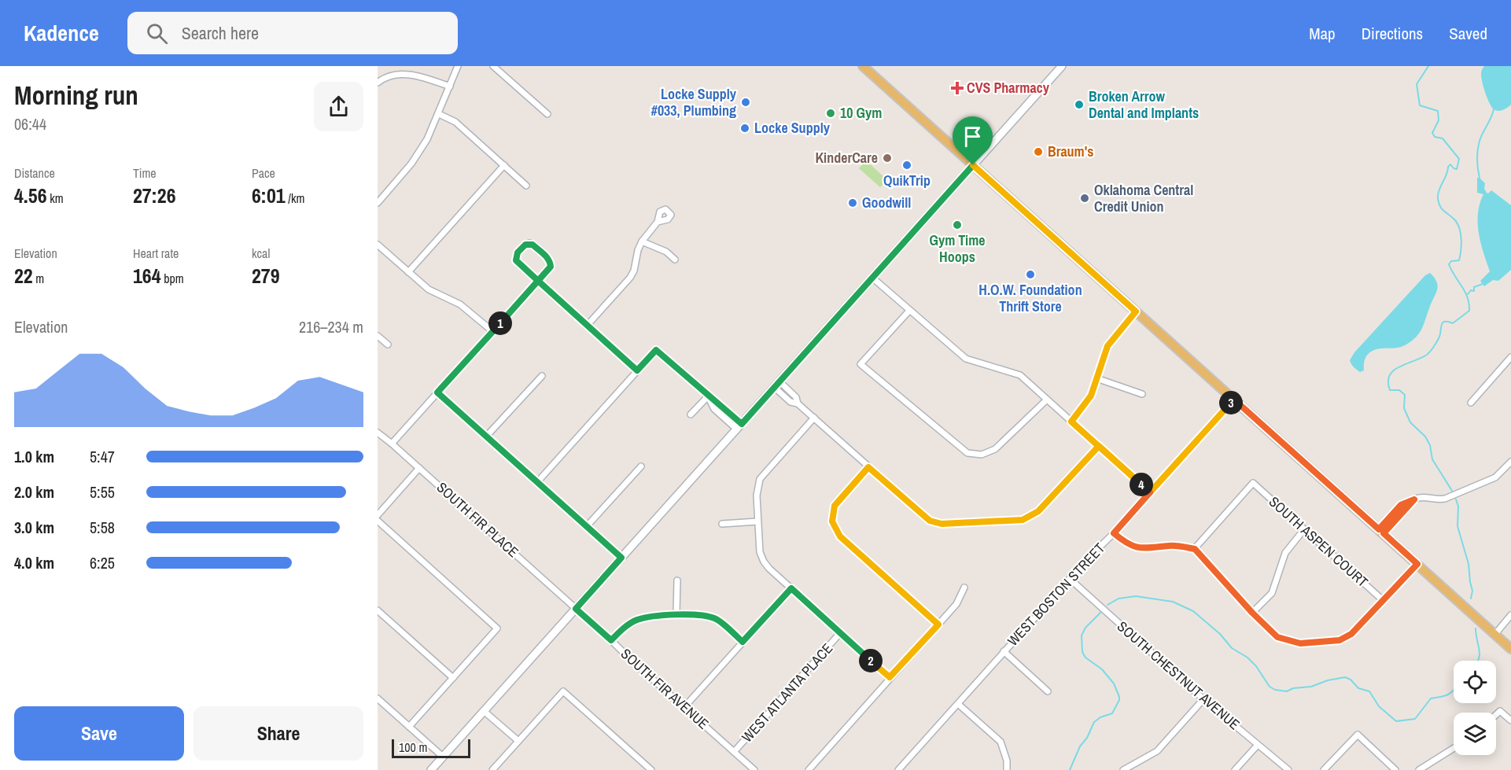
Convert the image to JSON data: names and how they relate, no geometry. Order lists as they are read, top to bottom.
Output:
{
  "streets": {
    "street": [
      "SOUTH FIR PLACE",
      "SOUTH ASPEN COURT",
      "WEST BOSTON STREET",
      "SOUTH CHESTNUT AVENUE",
      "SOUTH FIR AVENUE",
      "WEST ATLANTA PLACE"
    ]
  },
  "crossings": [
    ["SOUTH FIR PLACE", "SOUTH FIR AVENUE"],
    ["WEST BOSTON STREET", "SOUTH CHESTNUT AVENUE"],
    ["SOUTH FIR AVENUE", "WEST ATLANTA PLACE"]
  ],
  "places": {
    "health": ["CVS Pharmacy"],
    "other": [
      "Locke Supply #033, Plumbing",
      "Broken Arrow Dental and Implants",
      "10 Gym",
      "Locke Supply",
      "Braum's",
      "KinderCare",
      "QuikTrip",
      "Oklahoma Central Credit Union",
      "Goodwill",
      "Gym Time Hoops",
      "H.O.W. Foundation Thrift Store"
    ]
  },
  "scale_bar": "100 m",
  "page": {
    "header": "Kadence",
    "search": "Search here",
    "nav": ["Map", "Directions", "Saved"],
    "heading": ["Morning run", "06:44"],
    "stats": [
      ["Distance", "4.56 km"],
      ["Time", "27:26"],
      ["Pace", "6:01 /km"],
      ["Elevation", "22 m"],
      ["Heart rate", "164 bpm"],
      ["kcal", "279"]
    ],
    "chart": ["Elevation", "216–234 m"],
    "pins": [
      "1",
      "3",
      "4",
      "2"
    ],
    "list": [
      {
        "name": "1.0 km",
        "note": "5:47"
      },
      {
        "name": "2.0 km",
        "note": "5:55"
      },
      {
        "name": "3.0 km",
        "note": "5:58"
      },
      {
        "name": "4.0 km",
        "note": "6:25"
      }
    ],
    "buttons": ["Save", "Share"],
    "scale": "100 m"
  }
}
